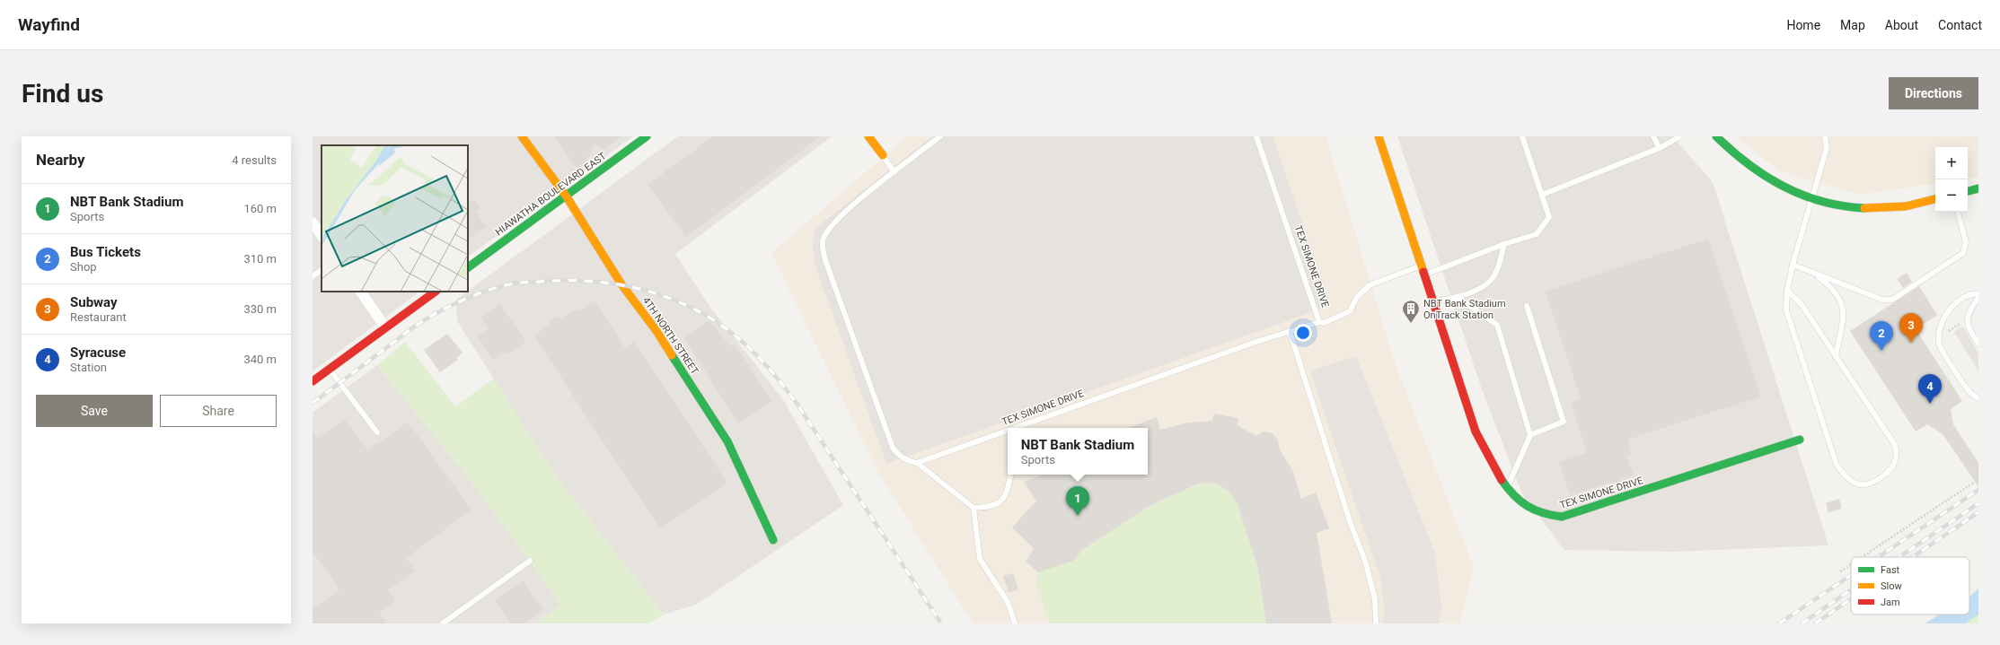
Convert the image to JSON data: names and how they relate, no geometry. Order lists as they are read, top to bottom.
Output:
{
  "streets": {
    "street": ["HIAWATHA BOULEVARD EAST", "TEX SIMONE DRIVE", "4TH NORTH STREET"]
  },
  "crossings": [
    ["HIAWATHA BOULEVARD EAST", "4TH NORTH STREET"]
  ],
  "places": {
    "building": ["NBT Bank Stadium OnTrack Station"]
  },
  "legend": ["Fast", "Slow", "Jam"],
  "page": {
    "header": "Wayfind",
    "nav": [
      "Home",
      "Map",
      "About",
      "Contact"
    ],
    "buttons": [
      "Directions",
      ["Save", "Share"]
    ],
    "title": "Find us",
    "heading": ["Nearby", "4 results"],
    "map_buttons": ["+", "−"],
    "list": [
      {
        "mark": "1",
        "name": "NBT Bank Stadium",
        "note": "Sports",
        "value": "160 m"
      },
      {
        "mark": "2",
        "name": "Bus Tickets",
        "note": "Shop",
        "value": "310 m"
      },
      {
        "mark": "3",
        "name": "Subway",
        "note": "Restaurant",
        "value": "330 m"
      },
      {
        "mark": "4",
        "name": "Syracuse",
        "note": "Station",
        "value": "340 m"
      }
    ],
    "pins": [
      "3",
      "2",
      "4",
      "1"
    ],
    "popup": ["NBT Bank Stadium", "Sports"]
  }
}
